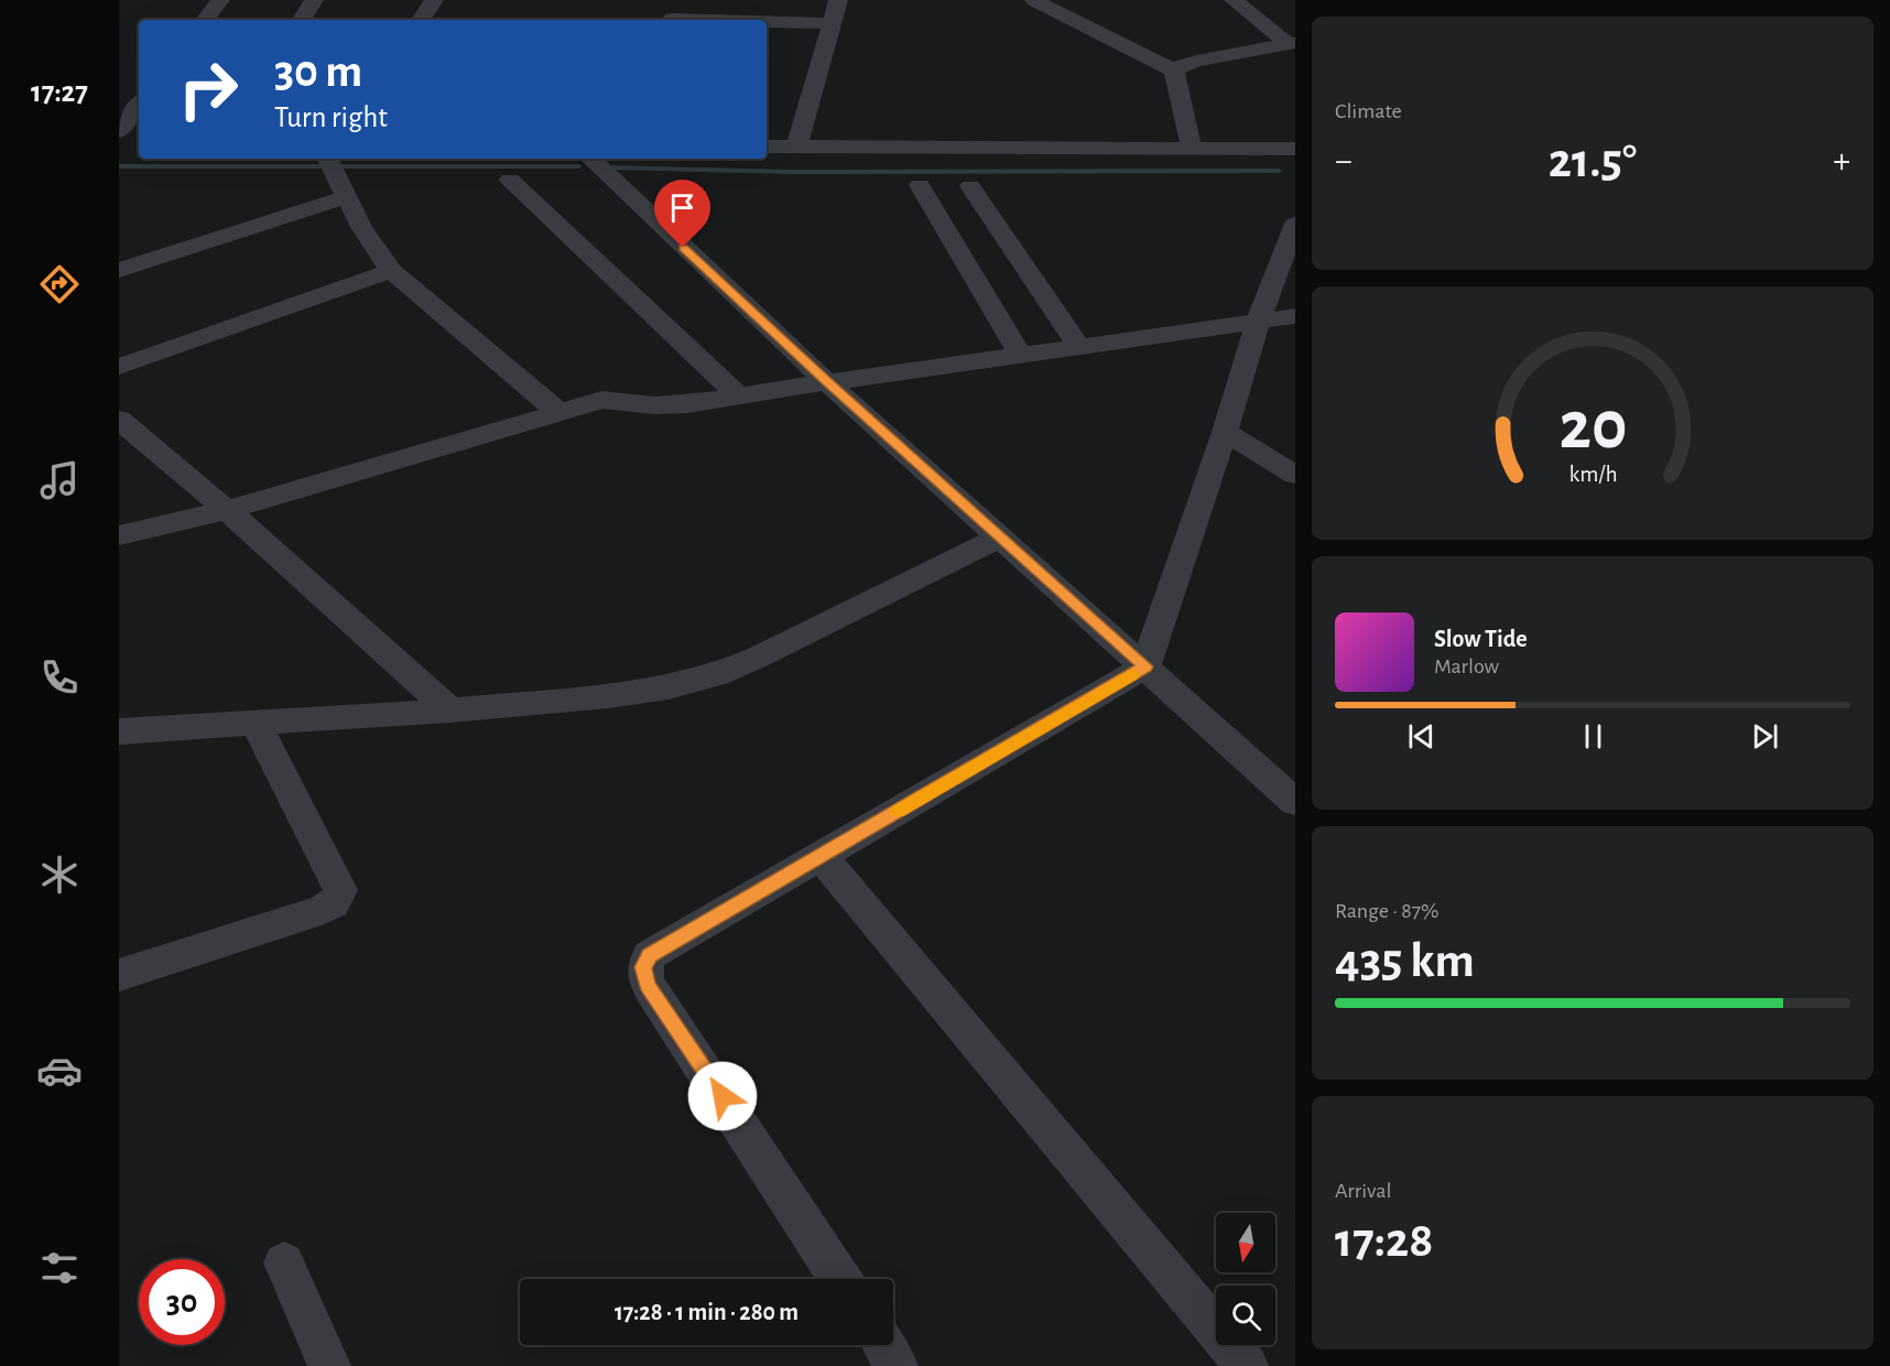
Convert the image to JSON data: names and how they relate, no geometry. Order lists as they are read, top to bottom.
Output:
{
  "north": "bottom",
  "page": {
    "tabs": "17:27",
    "tile": [
      "Climate",
      ["Range · 87%", "435 km"],
      ["Arrival", "17:28"]
    ],
    "turn": ["30 m", "Turn right"],
    "heat": ["−", "21.5°", "+"],
    "song": ["Slow Tide", "Marlow"],
    "limit": "30",
    "trip": "17:28 · 1 min · 280 m",
    "gauge": ["20", "km/h"]
  }
}
